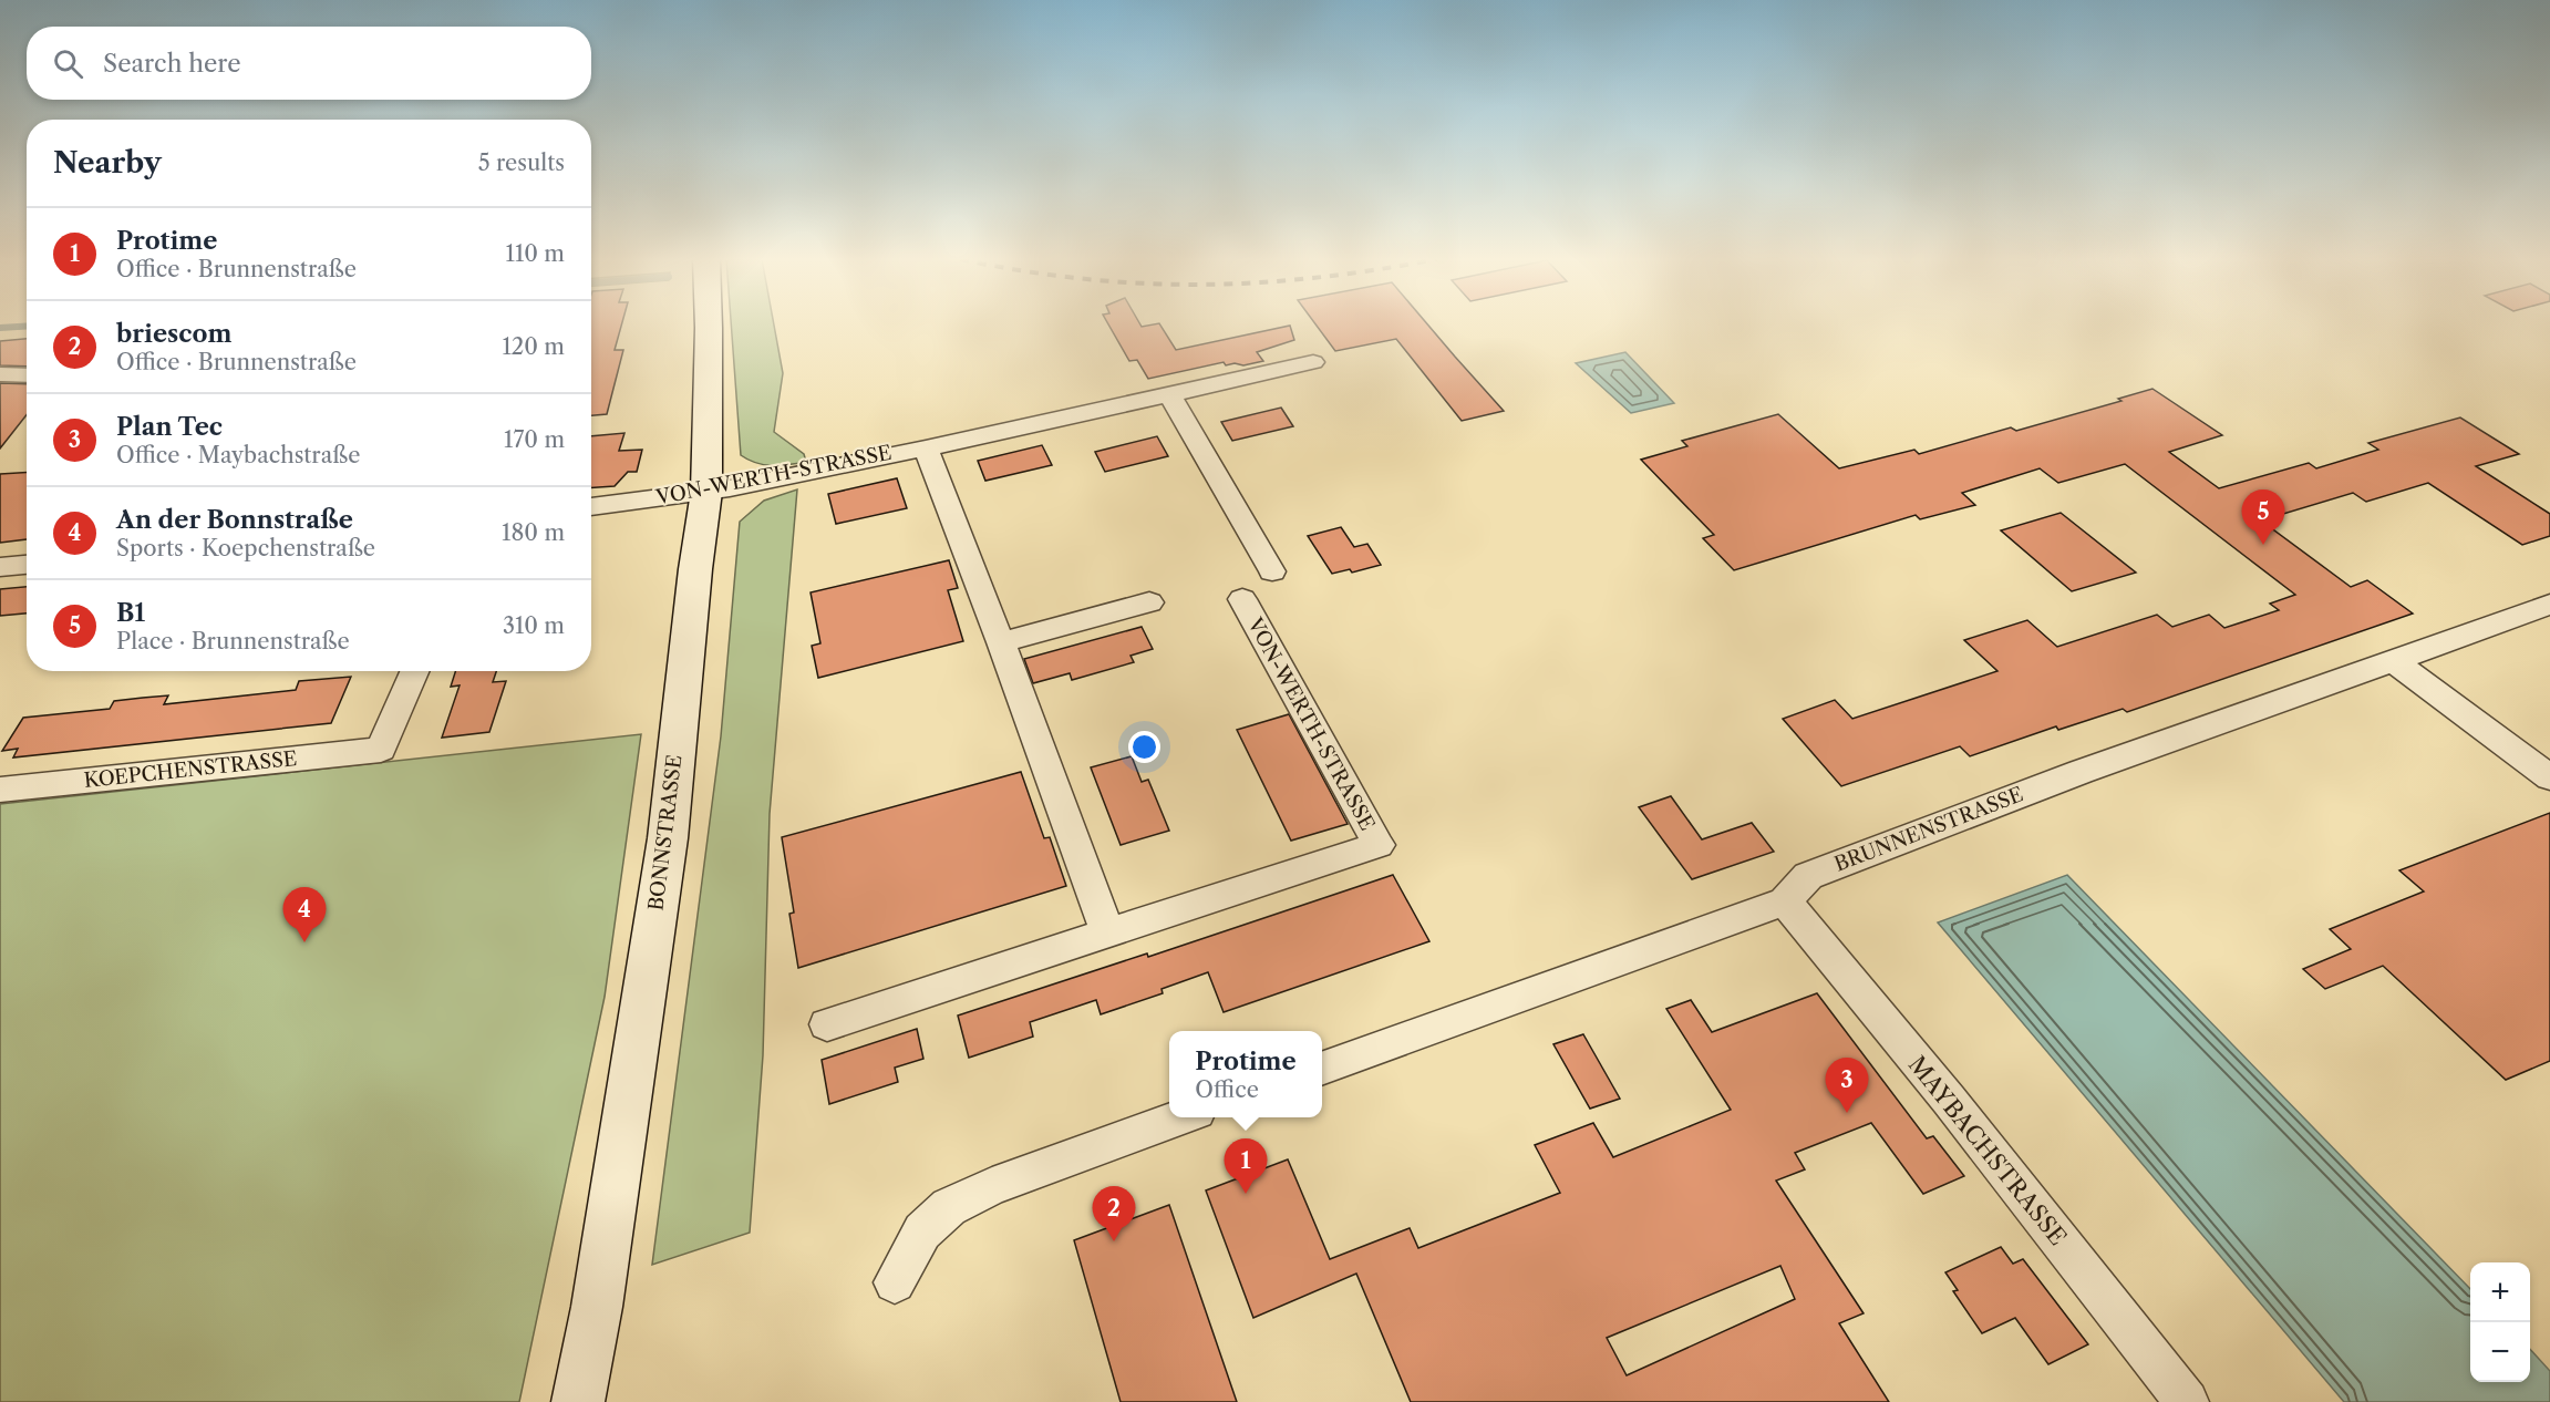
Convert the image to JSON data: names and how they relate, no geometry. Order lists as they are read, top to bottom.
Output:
{
  "streets": {
    "main road": ["BONNSTRASSE"],
    "street": [
      "VON-WERTH-STRASSE",
      "KOEPCHENSTRASSE",
      "BRUNNENSTRASSE",
      "MAYBACHSTRASSE"
    ]
  },
  "crossings": [
    ["VON-WERTH-STRASSE", "BONNSTRASSE"],
    ["BRUNNENSTRASSE", "MAYBACHSTRASSE"]
  ],
  "page": {
    "search": "Search here",
    "heading": ["Nearby", "5 results"],
    "list": [
      {
        "mark": "1",
        "name": "Protime",
        "note": "Office · Brunnenstraße",
        "value": "110 m"
      },
      {
        "mark": "2",
        "name": "briescom",
        "note": "Office · Brunnenstraße",
        "value": "120 m"
      },
      {
        "mark": "3",
        "name": "Plan Tec",
        "note": "Office · Maybachstraße",
        "value": "170 m"
      },
      {
        "mark": "4",
        "name": "An der Bonnstraße",
        "note": "Sports · Koepchenstraße",
        "value": "180 m"
      },
      {
        "mark": "5",
        "name": "B1",
        "note": "Place · Brunnenstraße",
        "value": "310 m"
      }
    ],
    "pins": [
      "5",
      "4",
      "3",
      "1",
      "2"
    ],
    "popup": ["Protime", "Office"],
    "map_buttons": ["+", "−"]
  }
}
